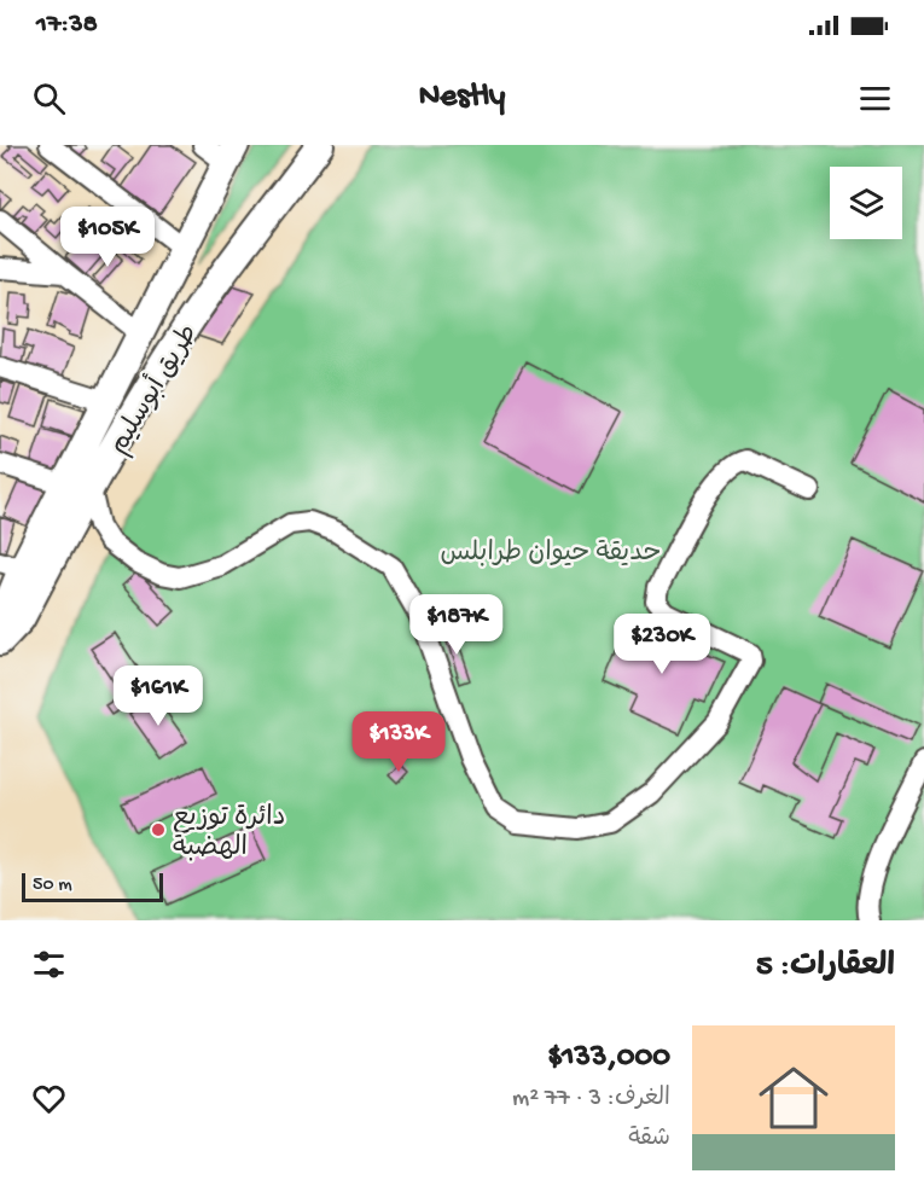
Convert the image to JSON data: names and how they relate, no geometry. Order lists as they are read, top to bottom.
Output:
{
  "streets": {
    "main road": ["طريق أبوسليم"]
  },
  "parks": ["حديقة حيوان طرابلس"],
  "places": ["دائرة توزيع الهضبة"],
  "scale_bar": "50 m",
  "page": {
    "status": "17:38",
    "header": "Nestly",
    "price": [
      "$105K",
      "$187K",
      "$230K",
      "$161K",
      "$133K"
    ],
    "scale": "50 m",
    "heading": "العقارات: 5",
    "list": [
      {
        "name": "$133,000",
        "note": "الغرف: 3 · 77 m² · شقة"
      }
    ]
  }
}
